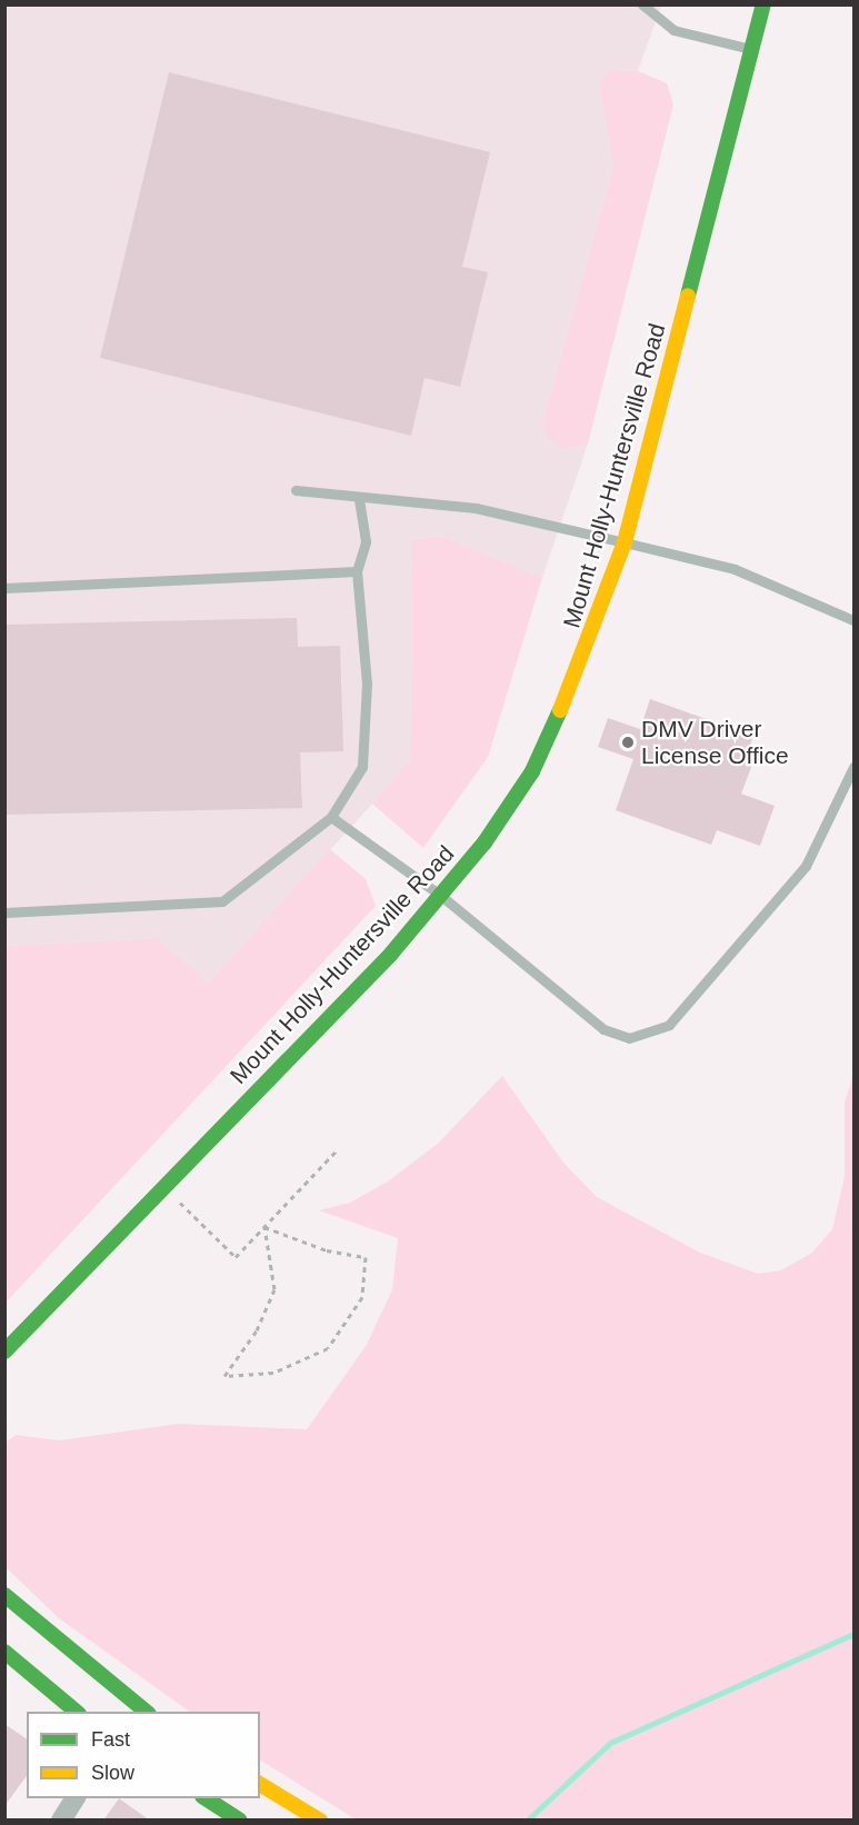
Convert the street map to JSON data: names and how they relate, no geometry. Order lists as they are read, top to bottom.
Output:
{
  "streets": {
    "main road": ["Mount Holly-Huntersville Road"]
  },
  "places": ["DMV Driver License Office"],
  "legend": ["Fast", "Slow"]
}
